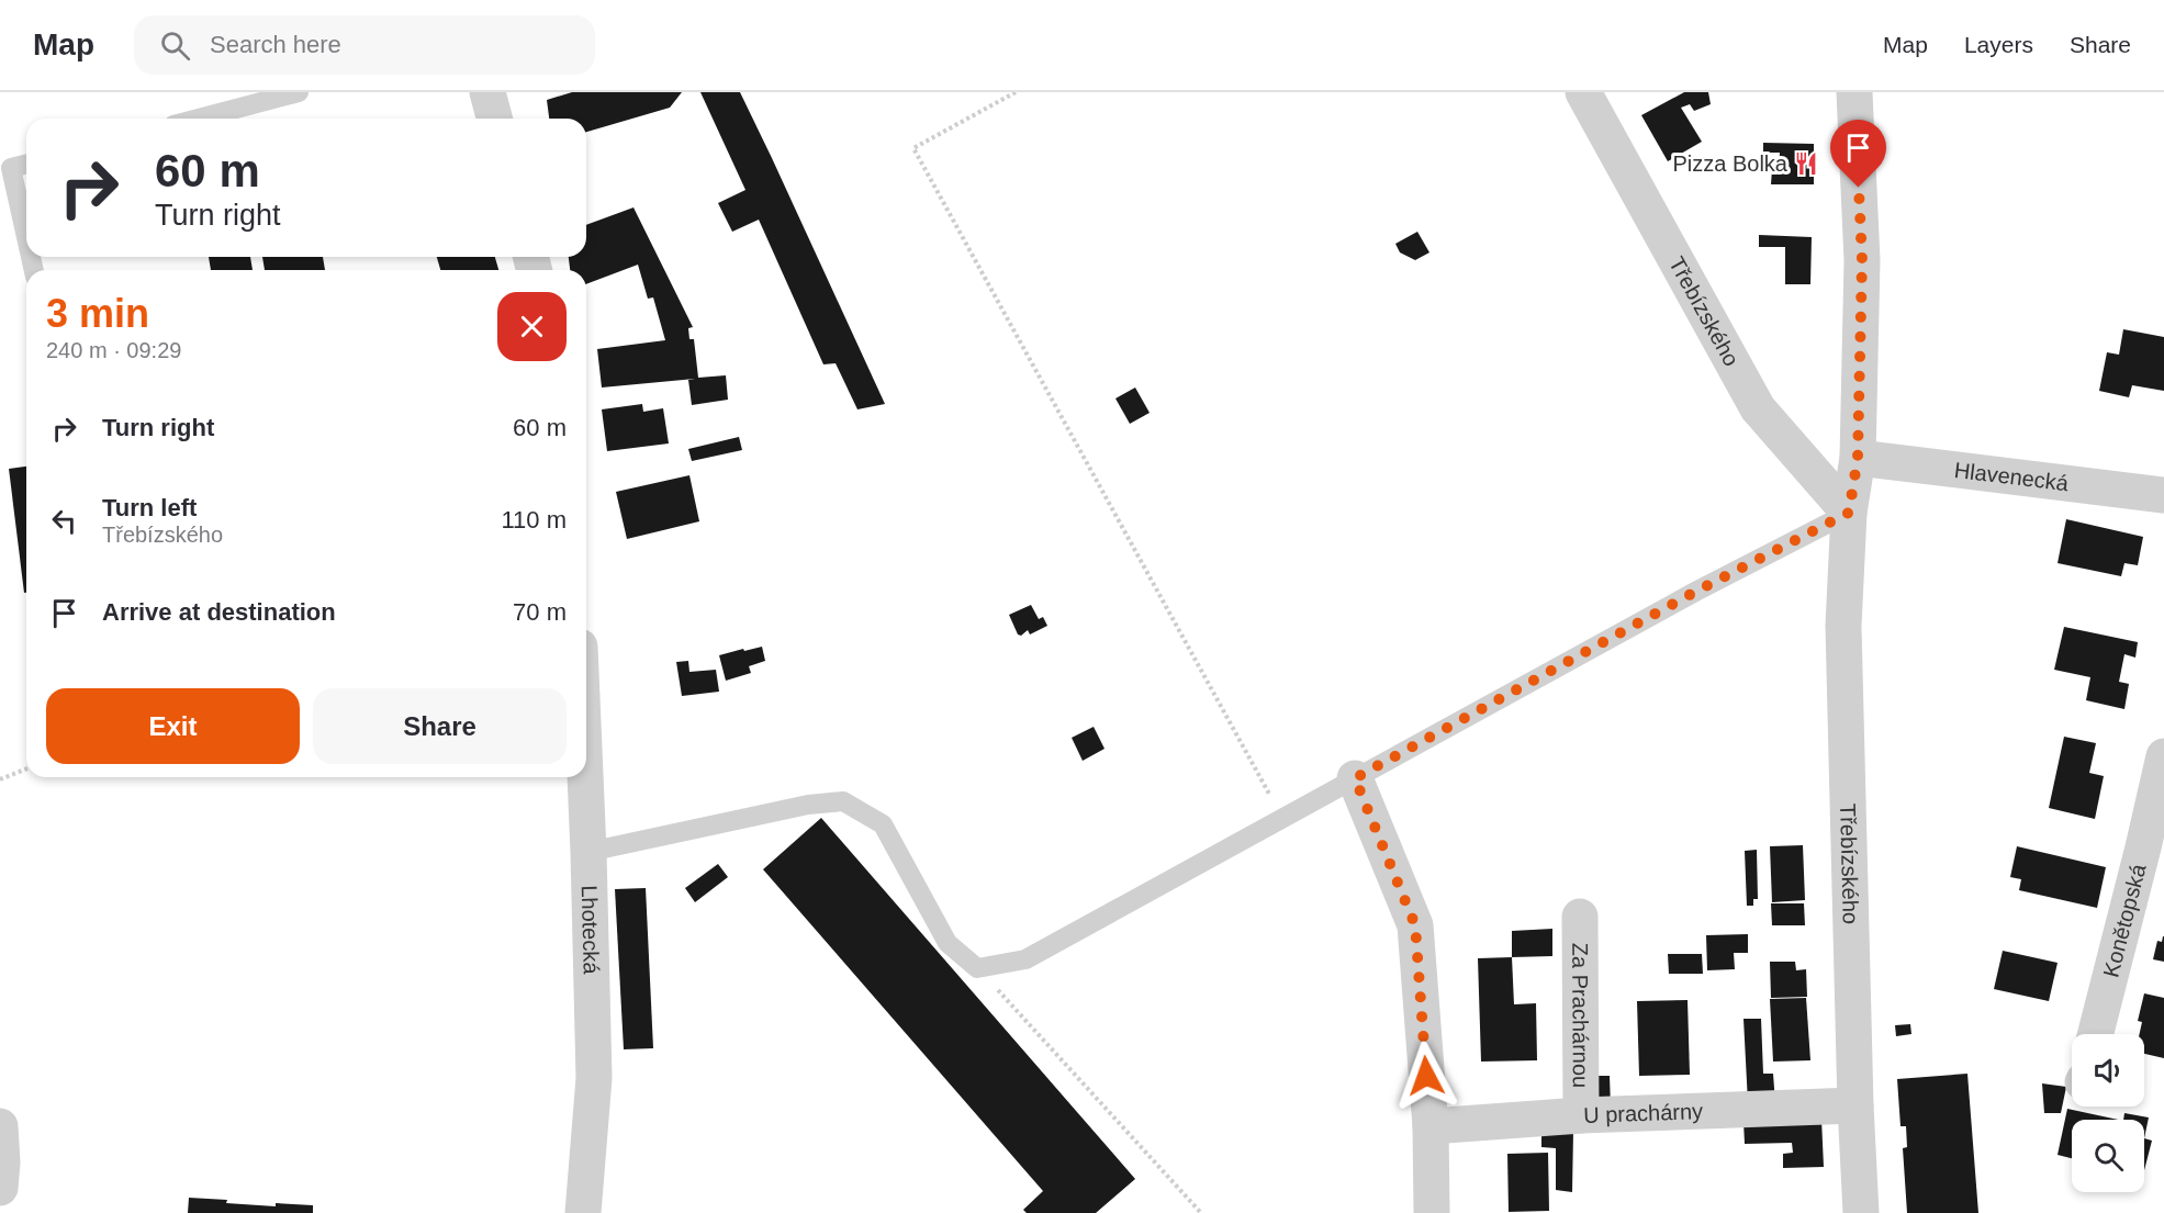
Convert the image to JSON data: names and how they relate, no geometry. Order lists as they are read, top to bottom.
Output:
{
  "streets": {
    "street": [
      "Třebízského",
      "Hlavenecká",
      "Konětopská",
      "Lhotecká",
      "Za Prachárnou",
      "U prachárny"
    ]
  },
  "crossings": [
    ["Třebízského", "Hlavenecká"],
    ["Třebízského", "U prachárny"],
    ["Za Prachárnou", "U prachárny"]
  ],
  "places": {
    "restaurant": ["Pizza Bolka"]
  },
  "page": {
    "header": "Map",
    "search": "Search here",
    "nav": ["Map", "Layers", "Share"],
    "turn": ["60 m", "Turn right"],
    "heading": ["3 min", "240 m · 09:29"],
    "list": [
      {
        "name": "Turn right",
        "value": "60 m"
      },
      {
        "name": "Turn left",
        "note": "Třebízského",
        "value": "110 m"
      },
      {
        "name": "Arrive at destination",
        "value": "70 m"
      }
    ],
    "buttons": ["Exit", "Share"]
  }
}
